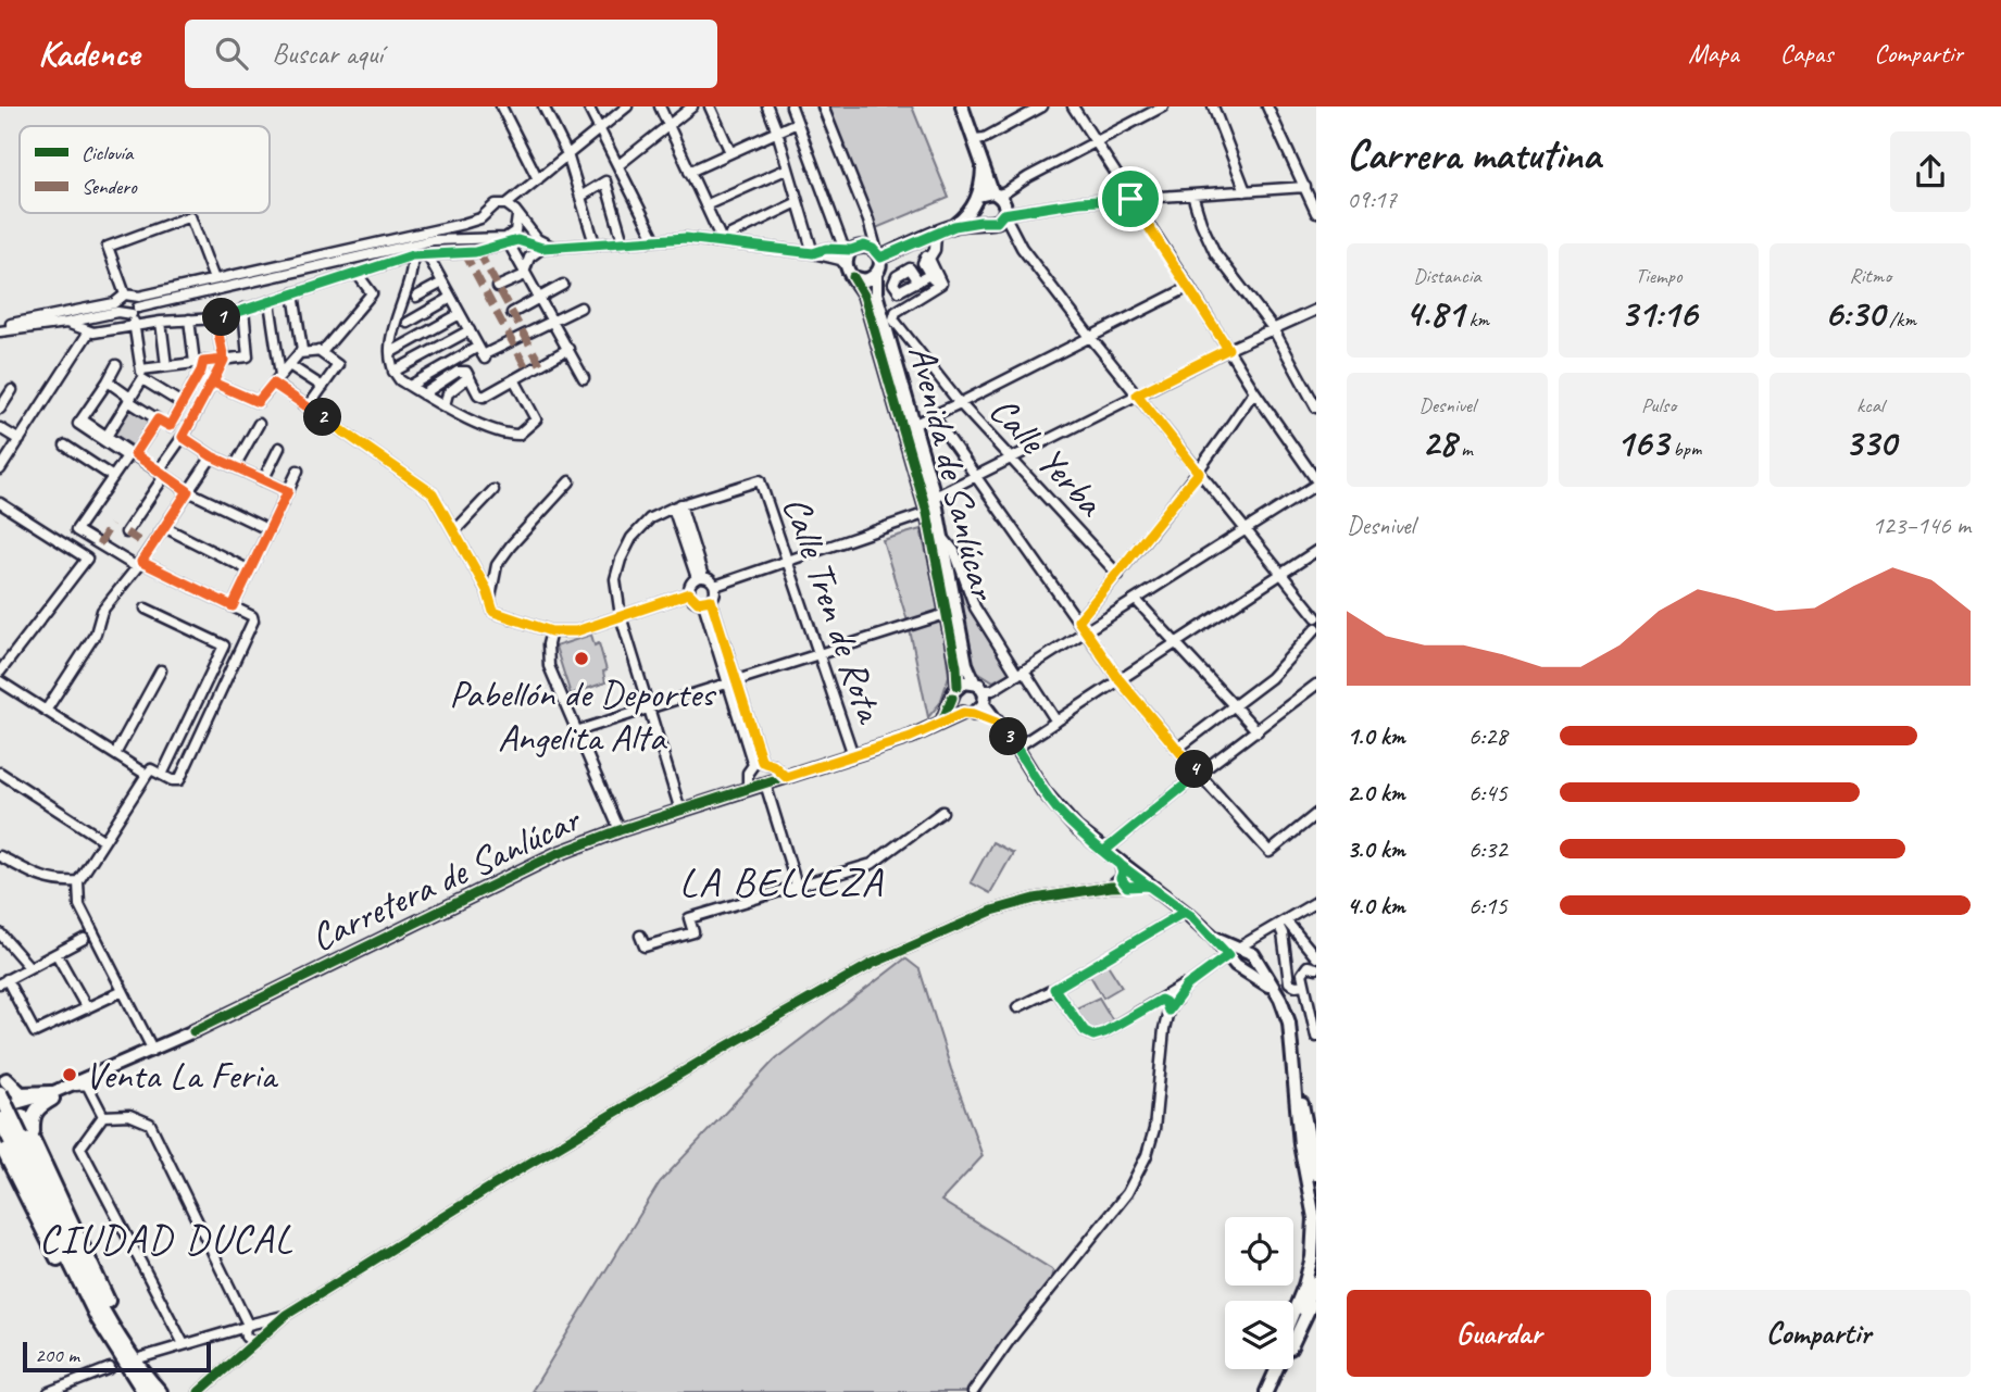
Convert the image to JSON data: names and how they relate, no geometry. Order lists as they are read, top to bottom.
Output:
{
  "streets": {
    "main road": ["Avenida de Sanlúcar", "Carretera de Sanlúcar"],
    "street": ["Calle Yerba", "Calle Tren de Rota"]
  },
  "crossings": [
    ["Avenida de Sanlúcar", "Carretera de Sanlúcar"],
    ["Calle Tren de Rota", "Carretera de Sanlúcar"]
  ],
  "districts": ["LA BELLEZA", "CIUDAD DUCAL"],
  "places": ["Pabellón de Deportes Angelita Alta", "Venta La Feria"],
  "legend": ["Ciclovía", "Sendero"],
  "scale_bar": "200 m",
  "page": {
    "header": "Kadence",
    "search": "Buscar aquí",
    "nav": ["Mapa", "Capas", "Compartir"],
    "heading": ["Carrera matutina", "09:17"],
    "stats": [
      ["Distancia", "4.81 km"],
      ["Tiempo", "31:16"],
      ["Ritmo", "6:30 /km"],
      ["Desnivel", "28 m"],
      ["Pulso", "163 bpm"],
      ["kcal", "330"]
    ],
    "pins": [
      "1",
      "2",
      "3",
      "4"
    ],
    "chart": ["Desnivel", "123–146 m"],
    "list": [
      {
        "name": "1.0 km",
        "note": "6:28"
      },
      {
        "name": "2.0 km",
        "note": "6:45"
      },
      {
        "name": "3.0 km",
        "note": "6:32"
      },
      {
        "name": "4.0 km",
        "note": "6:15"
      }
    ],
    "buttons": ["Guardar", "Compartir"],
    "scale": "200 m"
  }
}
